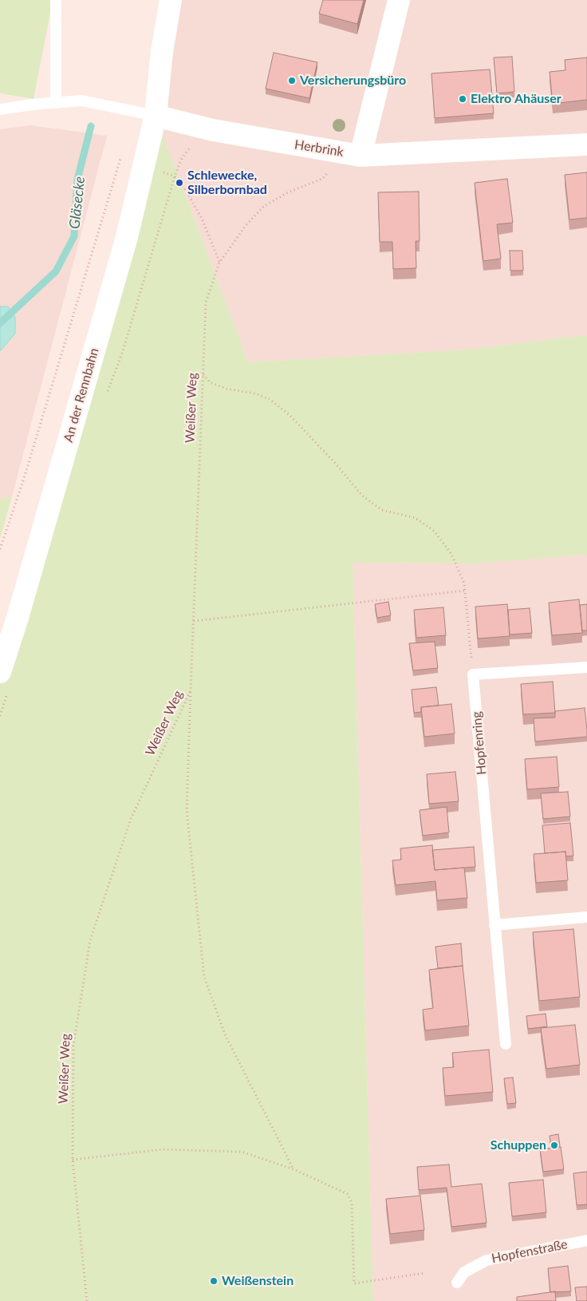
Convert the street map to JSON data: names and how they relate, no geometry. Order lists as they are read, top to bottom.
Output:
{
  "streets": {
    "main road": ["Herbrink", "An der Rennbahn"],
    "lane": ["Hopfenring", "Hopfenstraße"],
    "path": ["Weißer Weg"]
  },
  "crossings": [
    ["Herbrink", "An der Rennbahn"],
    ["Herbrink", "Weißer Weg"]
  ],
  "water": ["Gläsecke"],
  "places": [
    "Versicherungsbüro",
    "Elektro Ahäuser",
    "Schlewecke, Silberbornbad",
    "Schuppen",
    "Weißenstein"
  ]
}
